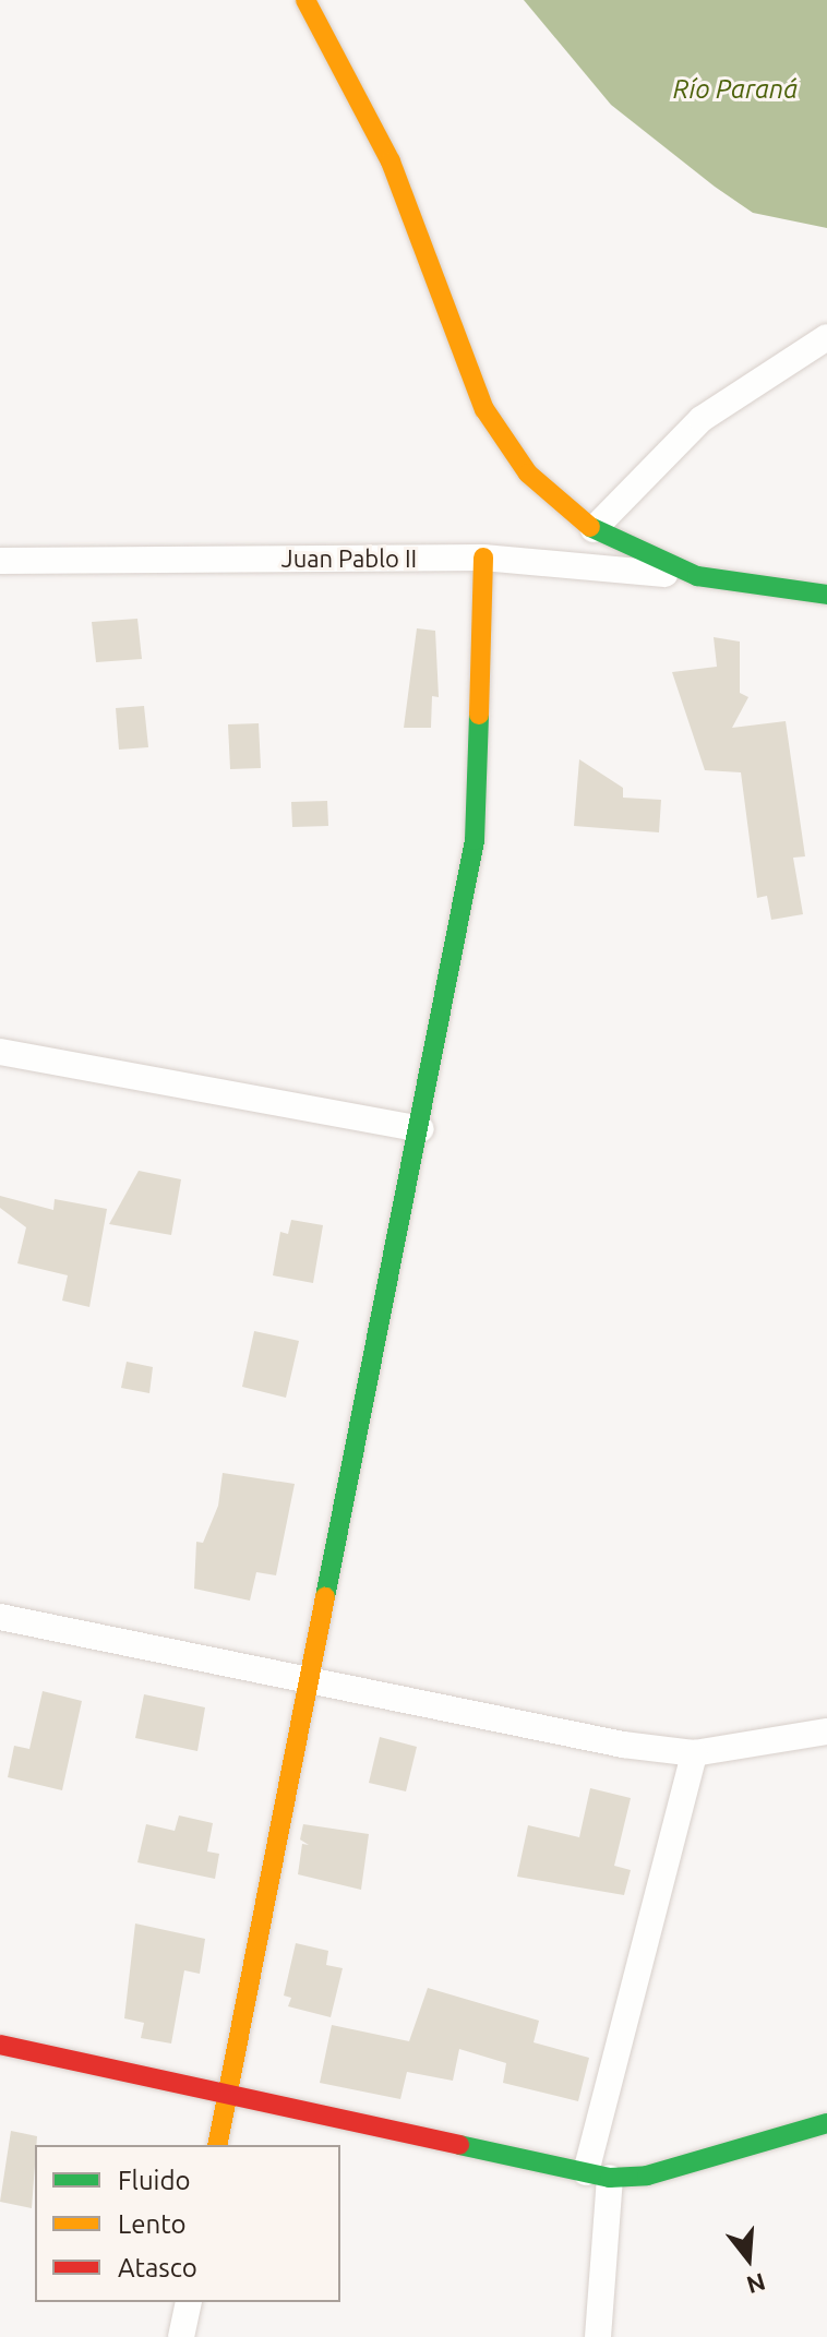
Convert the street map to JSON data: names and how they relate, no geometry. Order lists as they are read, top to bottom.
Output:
{
  "streets": {
    "street": ["Juan Pablo II"]
  },
  "water": ["Río Paraná"],
  "legend": ["Fluido", "Lento", "Atasco"],
  "north": "bottom"
}
